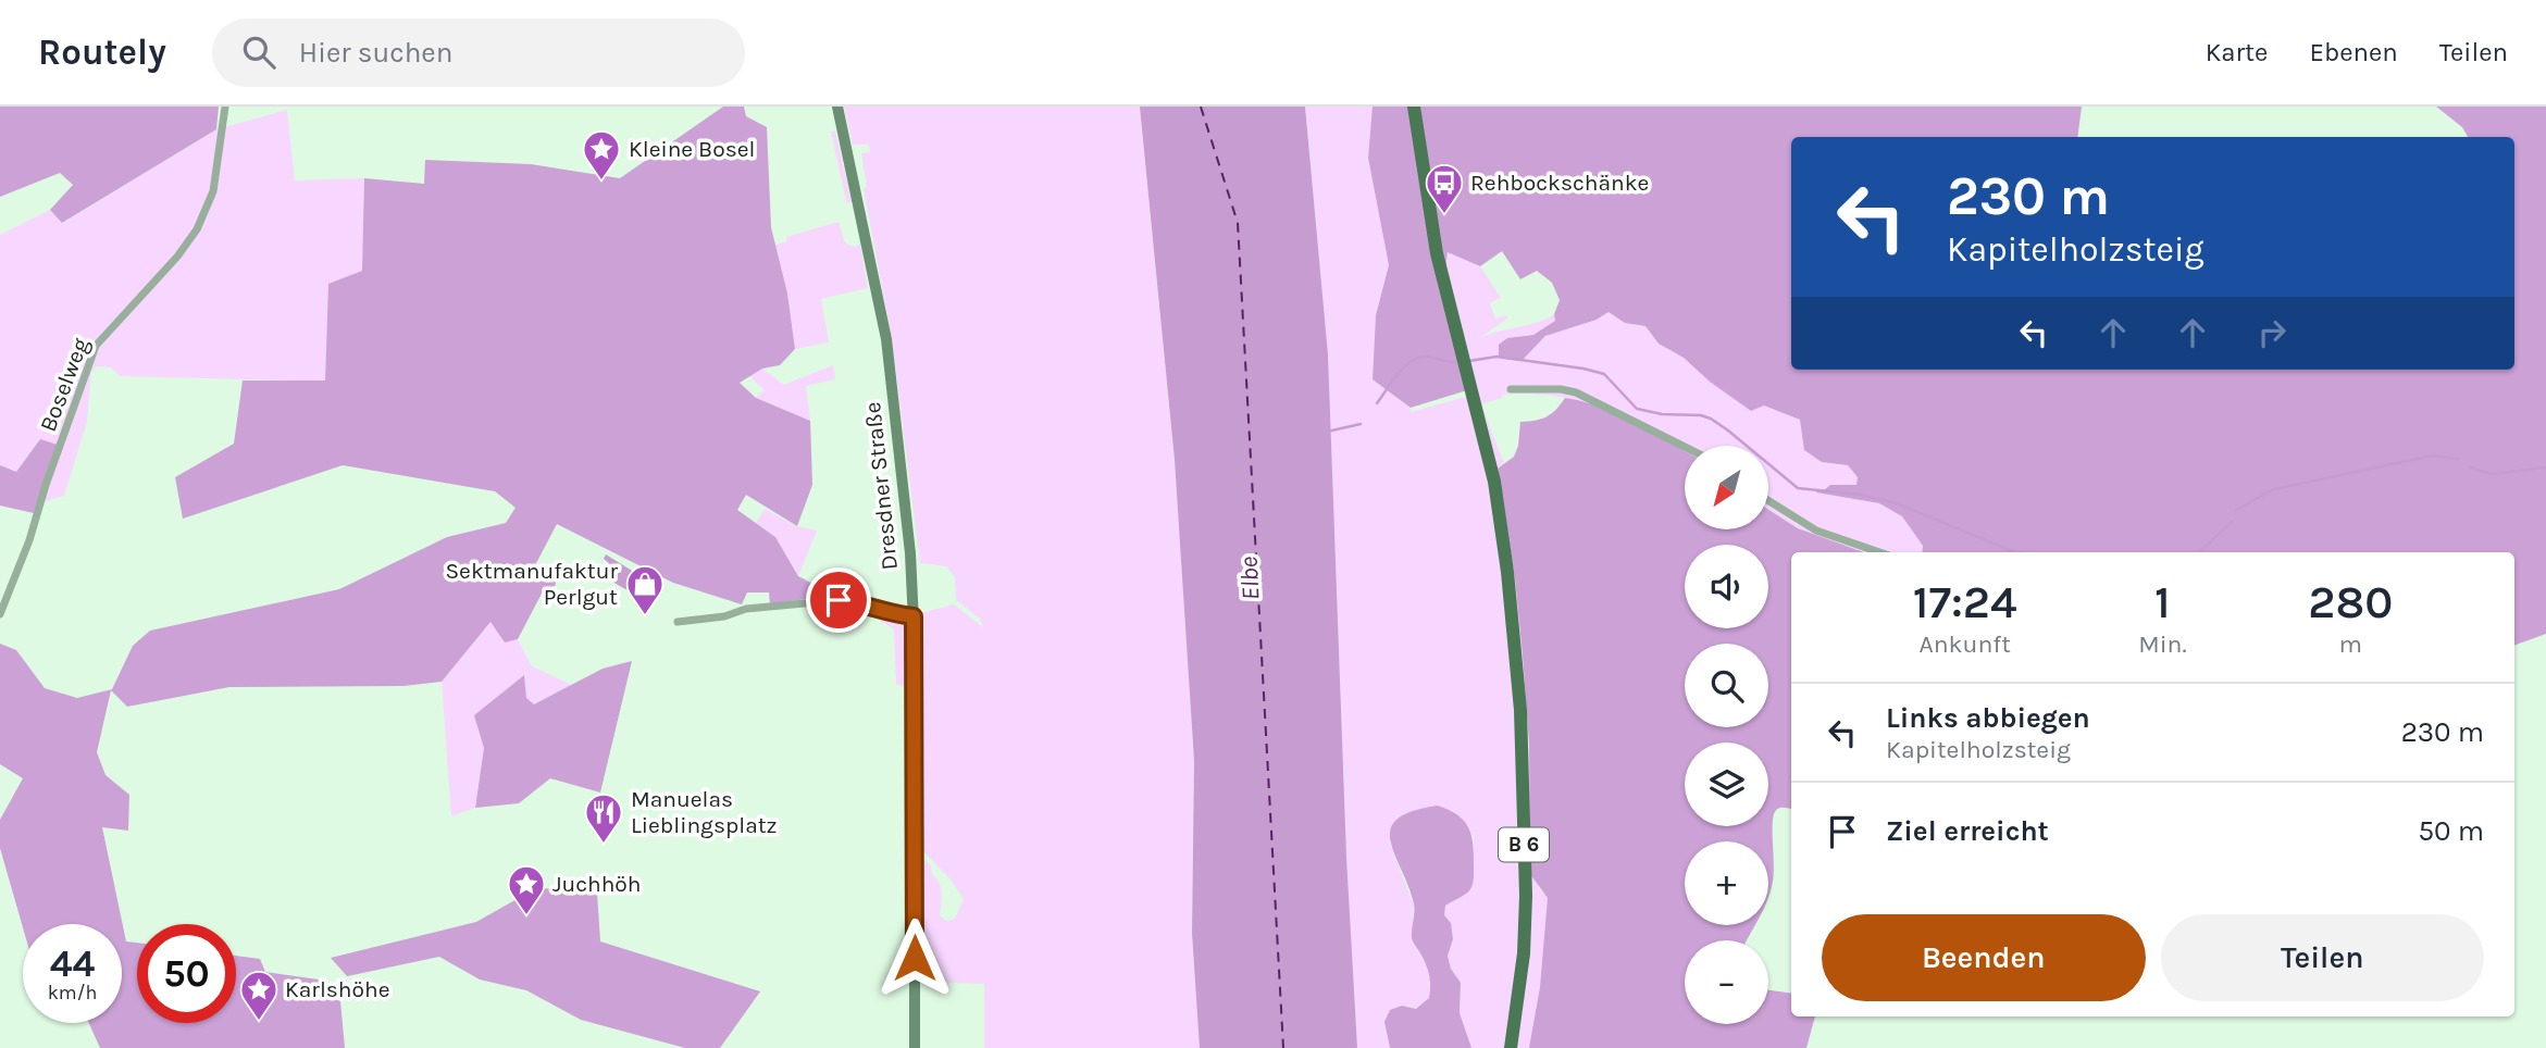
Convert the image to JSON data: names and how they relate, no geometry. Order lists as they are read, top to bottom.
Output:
{
  "streets": {
    "main road": ["Dresdner Straße", "B 6"],
    "street": ["Boselweg"]
  },
  "water": ["Elbe"],
  "places": {
    "place": ["Kleine Bosel", "Juchhöh", "Karlshöhe"],
    "bus stop": ["Rehbockschänke"],
    "shop": ["Sektmanufaktur Perlgut"],
    "restaurant": ["Manuelas Lieblingsplatz"]
  },
  "north": "bottom left",
  "page": {
    "header": "Routely",
    "search": "Hier suchen",
    "nav": ["Karte", "Ebenen", "Teilen"],
    "turn": ["230 m", "Kapitelholzsteig"],
    "map_buttons": ["+", "−"],
    "eta": [
      "17:24",
      "Ankunft",
      "1",
      "Min.",
      "280",
      "m"
    ],
    "list": [
      {
        "name": "Links abbiegen",
        "note": "Kapitelholzsteig",
        "value": "230 m"
      },
      {
        "name": "Ziel erreicht",
        "value": "50 m"
      }
    ],
    "buttons": ["Beenden", "Teilen"],
    "speed": "44 km/h",
    "limit": "50"
  }
}
